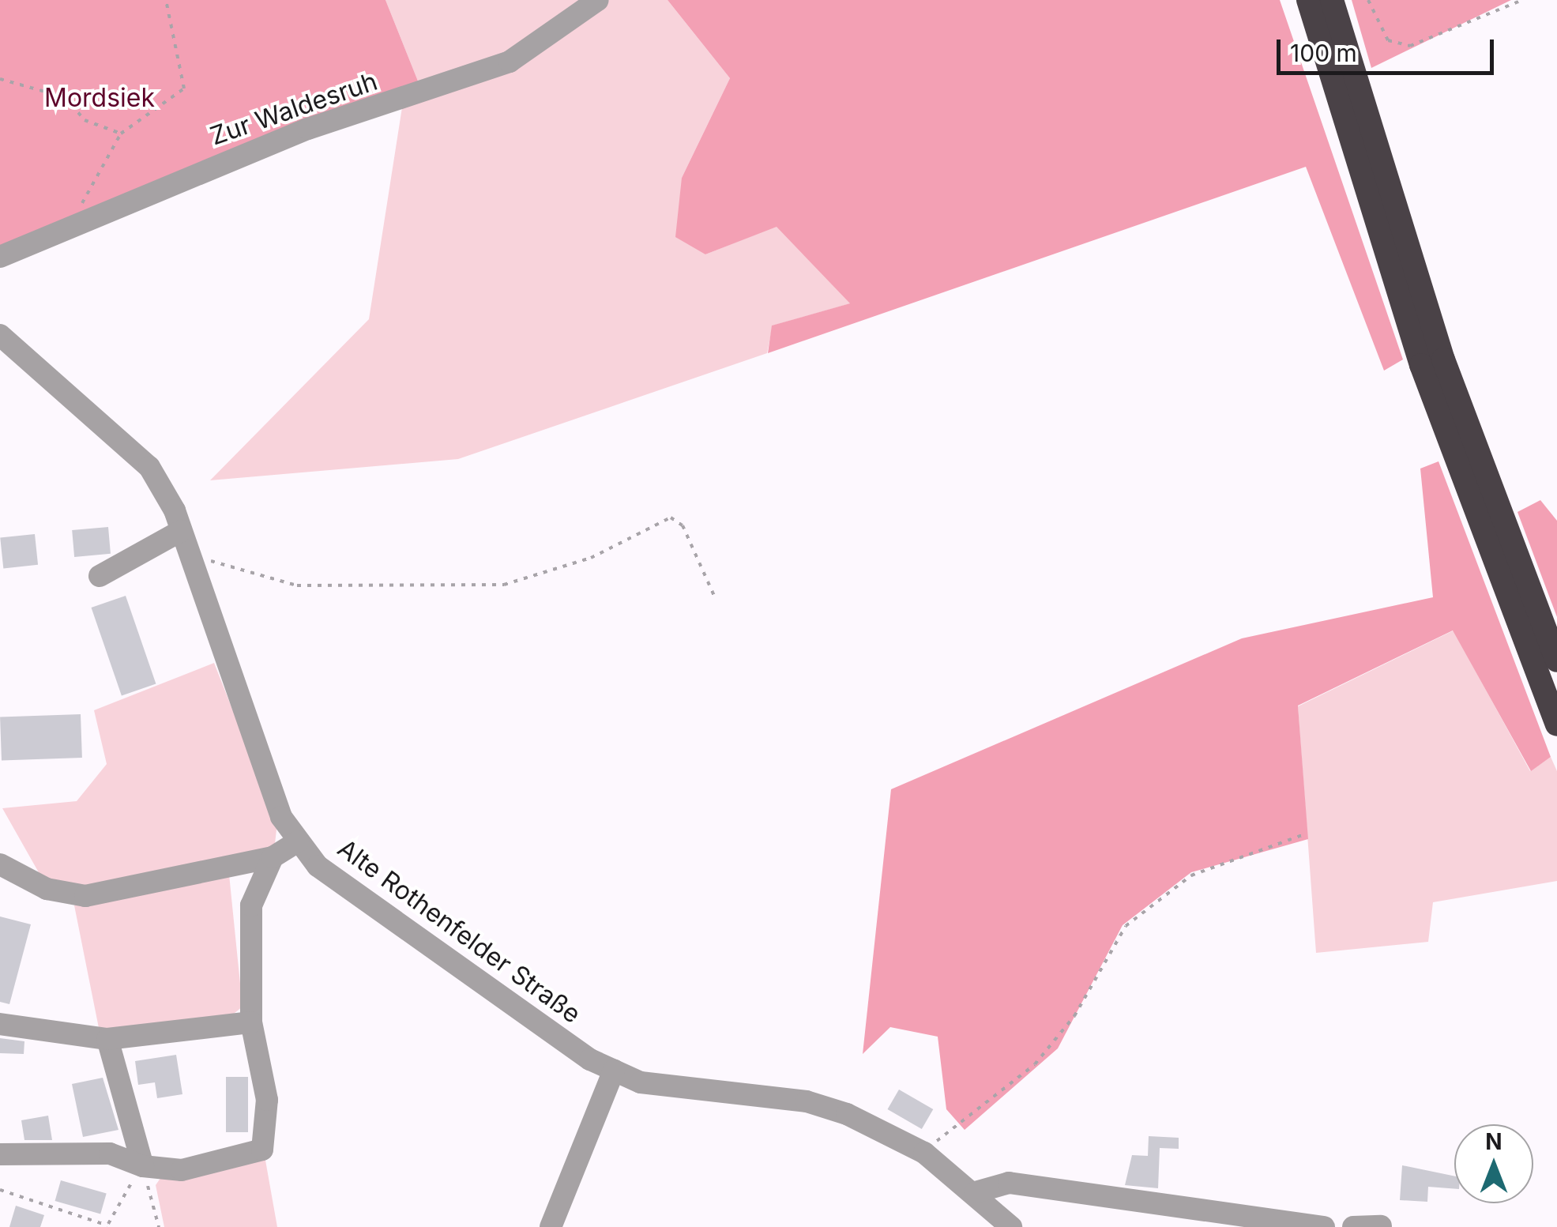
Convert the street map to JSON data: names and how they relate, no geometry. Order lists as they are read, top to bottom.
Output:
{
  "streets": {
    "street": ["Zur Waldesruh", "Alte Rothenfelder Straße"]
  },
  "parks": ["Mordsiek"],
  "scale_bar": "100 m",
  "north": "top"
}
